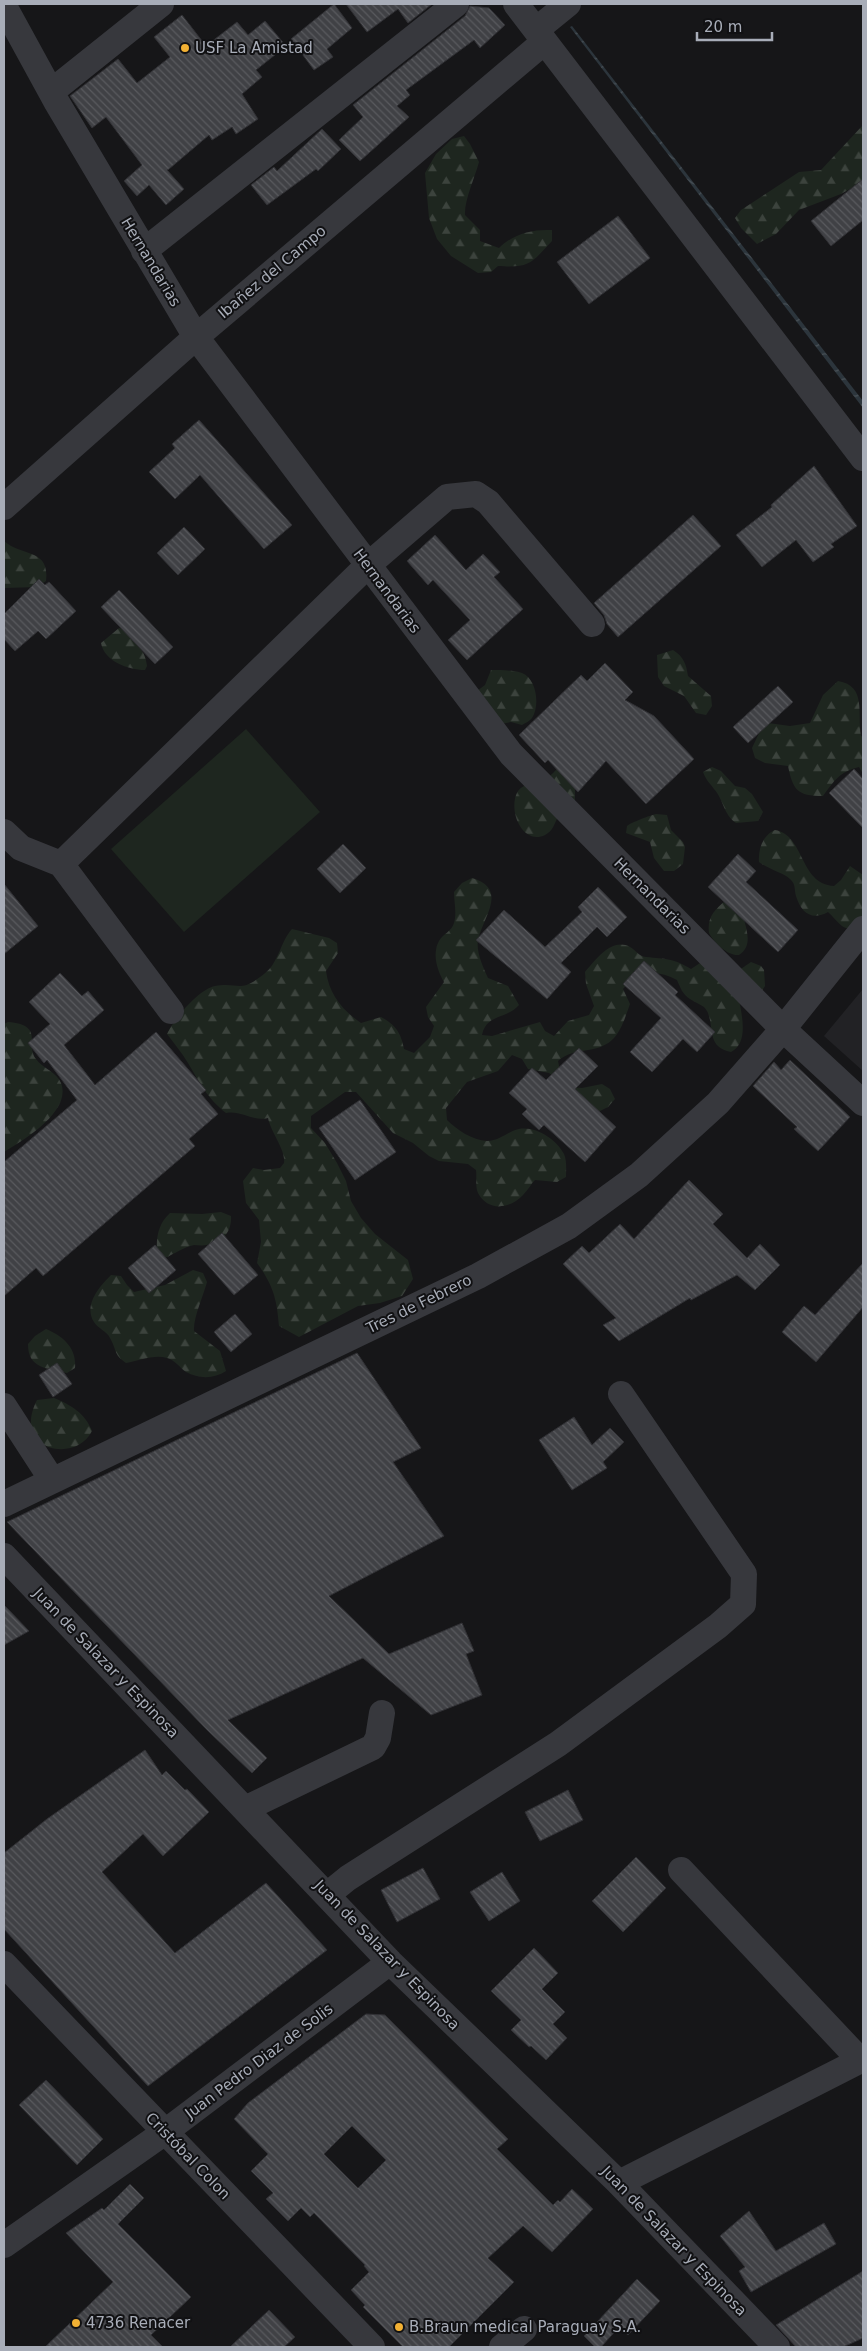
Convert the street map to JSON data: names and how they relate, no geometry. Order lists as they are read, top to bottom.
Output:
{
  "streets": {
    "street": [
      "Hernandarias",
      "Ibañez del Campo",
      "Tres de Febrero",
      "Juan de Salazar y Espinosa",
      "Juan Pedro Diaz de Solis",
      "Cristóbal Colon"
    ]
  },
  "crossings": [
    ["Hernandarias", "Ibañez del Campo"],
    ["Hernandarias", "Tres de Febrero"],
    ["Juan de Salazar y Espinosa", "Juan Pedro Diaz de Solis"],
    ["Juan Pedro Diaz de Solis", "Cristóbal Colon"]
  ],
  "places": ["USF La Amistad", "4736 Renacer", "B.Braun medical Paraguay S.A."],
  "scale_bar": "20 m"
}
